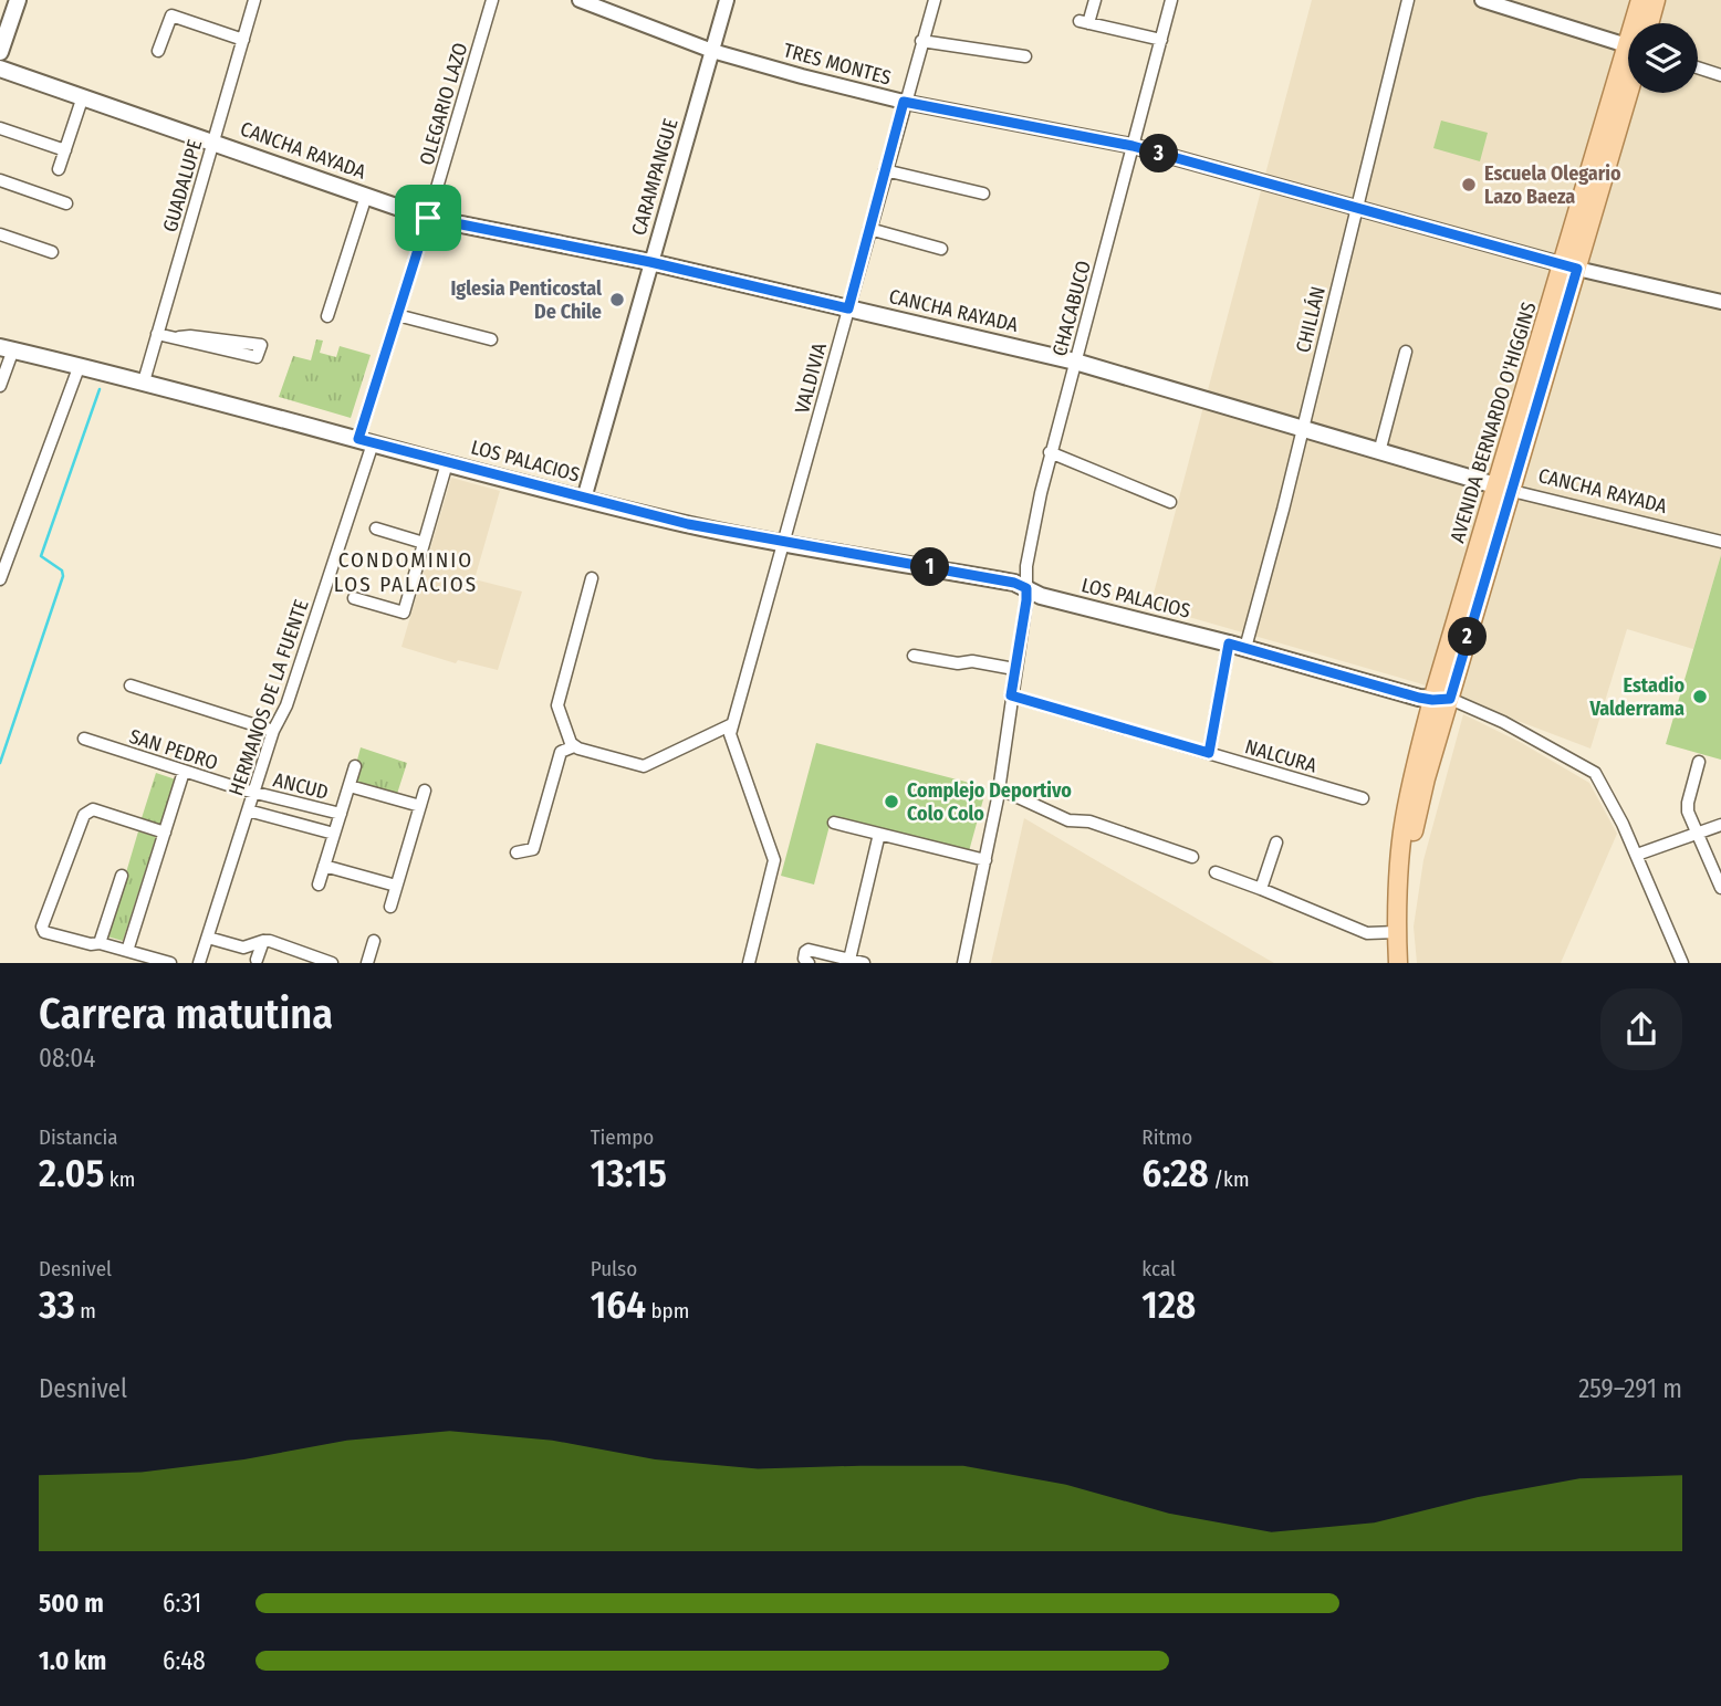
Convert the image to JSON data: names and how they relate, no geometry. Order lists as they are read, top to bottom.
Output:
{
  "streets": {
    "main road": ["CANCHA RAYADA", "AVENIDA BERNARDO O'HIGGINS", "LOS PALACIOS"],
    "street": [
      "TRES MONTES",
      "OLEGARIO LAZO",
      "CARAMPANGUE",
      "GUADALUPE",
      "CHACABUCO",
      "CHILLÁN",
      "VALDIVIA",
      "HERMANOS DE LA FUENTE",
      "SAN PEDRO",
      "NALCURA",
      "ANCUD"
    ]
  },
  "crossings": [
    ["TRES MONTES", "CARAMPANGUE"],
    ["TRES MONTES", "CHACABUCO"],
    ["TRES MONTES", "CHILLÁN"],
    ["TRES MONTES", "VALDIVIA"],
    ["TRES MONTES", "AVENIDA BERNARDO O'HIGGINS"],
    ["OLEGARIO LAZO", "CANCHA RAYADA"],
    ["OLEGARIO LAZO", "LOS PALACIOS"],
    ["OLEGARIO LAZO", "HERMANOS DE LA FUENTE"],
    ["CANCHA RAYADA", "CARAMPANGUE"],
    ["CANCHA RAYADA", "GUADALUPE"],
    ["CANCHA RAYADA", "CHACABUCO"],
    ["CANCHA RAYADA", "CHILLÁN"],
    ["CANCHA RAYADA", "VALDIVIA"],
    ["CANCHA RAYADA", "AVENIDA BERNARDO O'HIGGINS"],
    ["CARAMPANGUE", "LOS PALACIOS"],
    ["GUADALUPE", "LOS PALACIOS"],
    ["CHACABUCO", "LOS PALACIOS"],
    ["CHACABUCO", "NALCURA"],
    ["CHILLÁN", "LOS PALACIOS"],
    ["VALDIVIA", "LOS PALACIOS"],
    ["AVENIDA BERNARDO O'HIGGINS", "LOS PALACIOS"],
    ["LOS PALACIOS", "HERMANOS DE LA FUENTE"],
    ["HERMANOS DE LA FUENTE", "SAN PEDRO"],
    ["HERMANOS DE LA FUENTE", "ANCUD"],
    ["SAN PEDRO", "ANCUD"]
  ],
  "districts": ["CONDOMINIO LOS PALACIOS"],
  "places": [
    "Escuela Olegario Lazo Baeza",
    "Iglesia Penticostal De Chile",
    "Estadio Valderrama",
    "Complejo Deportivo Colo Colo"
  ],
  "page": {
    "pins": ["3", "1", "2"],
    "heading": ["Carrera matutina", "08:04"],
    "stats": [
      ["Distancia", "2.05 km"],
      ["Tiempo", "13:15"],
      ["Ritmo", "6:28 /km"],
      ["Desnivel", "33 m"],
      ["Pulso", "164 bpm"],
      ["kcal", "128"]
    ],
    "chart": ["Desnivel", "259–291 m"],
    "list": [
      {
        "name": "500 m",
        "note": "6:31"
      },
      {
        "name": "1.0 km",
        "note": "6:48"
      }
    ]
  }
}
